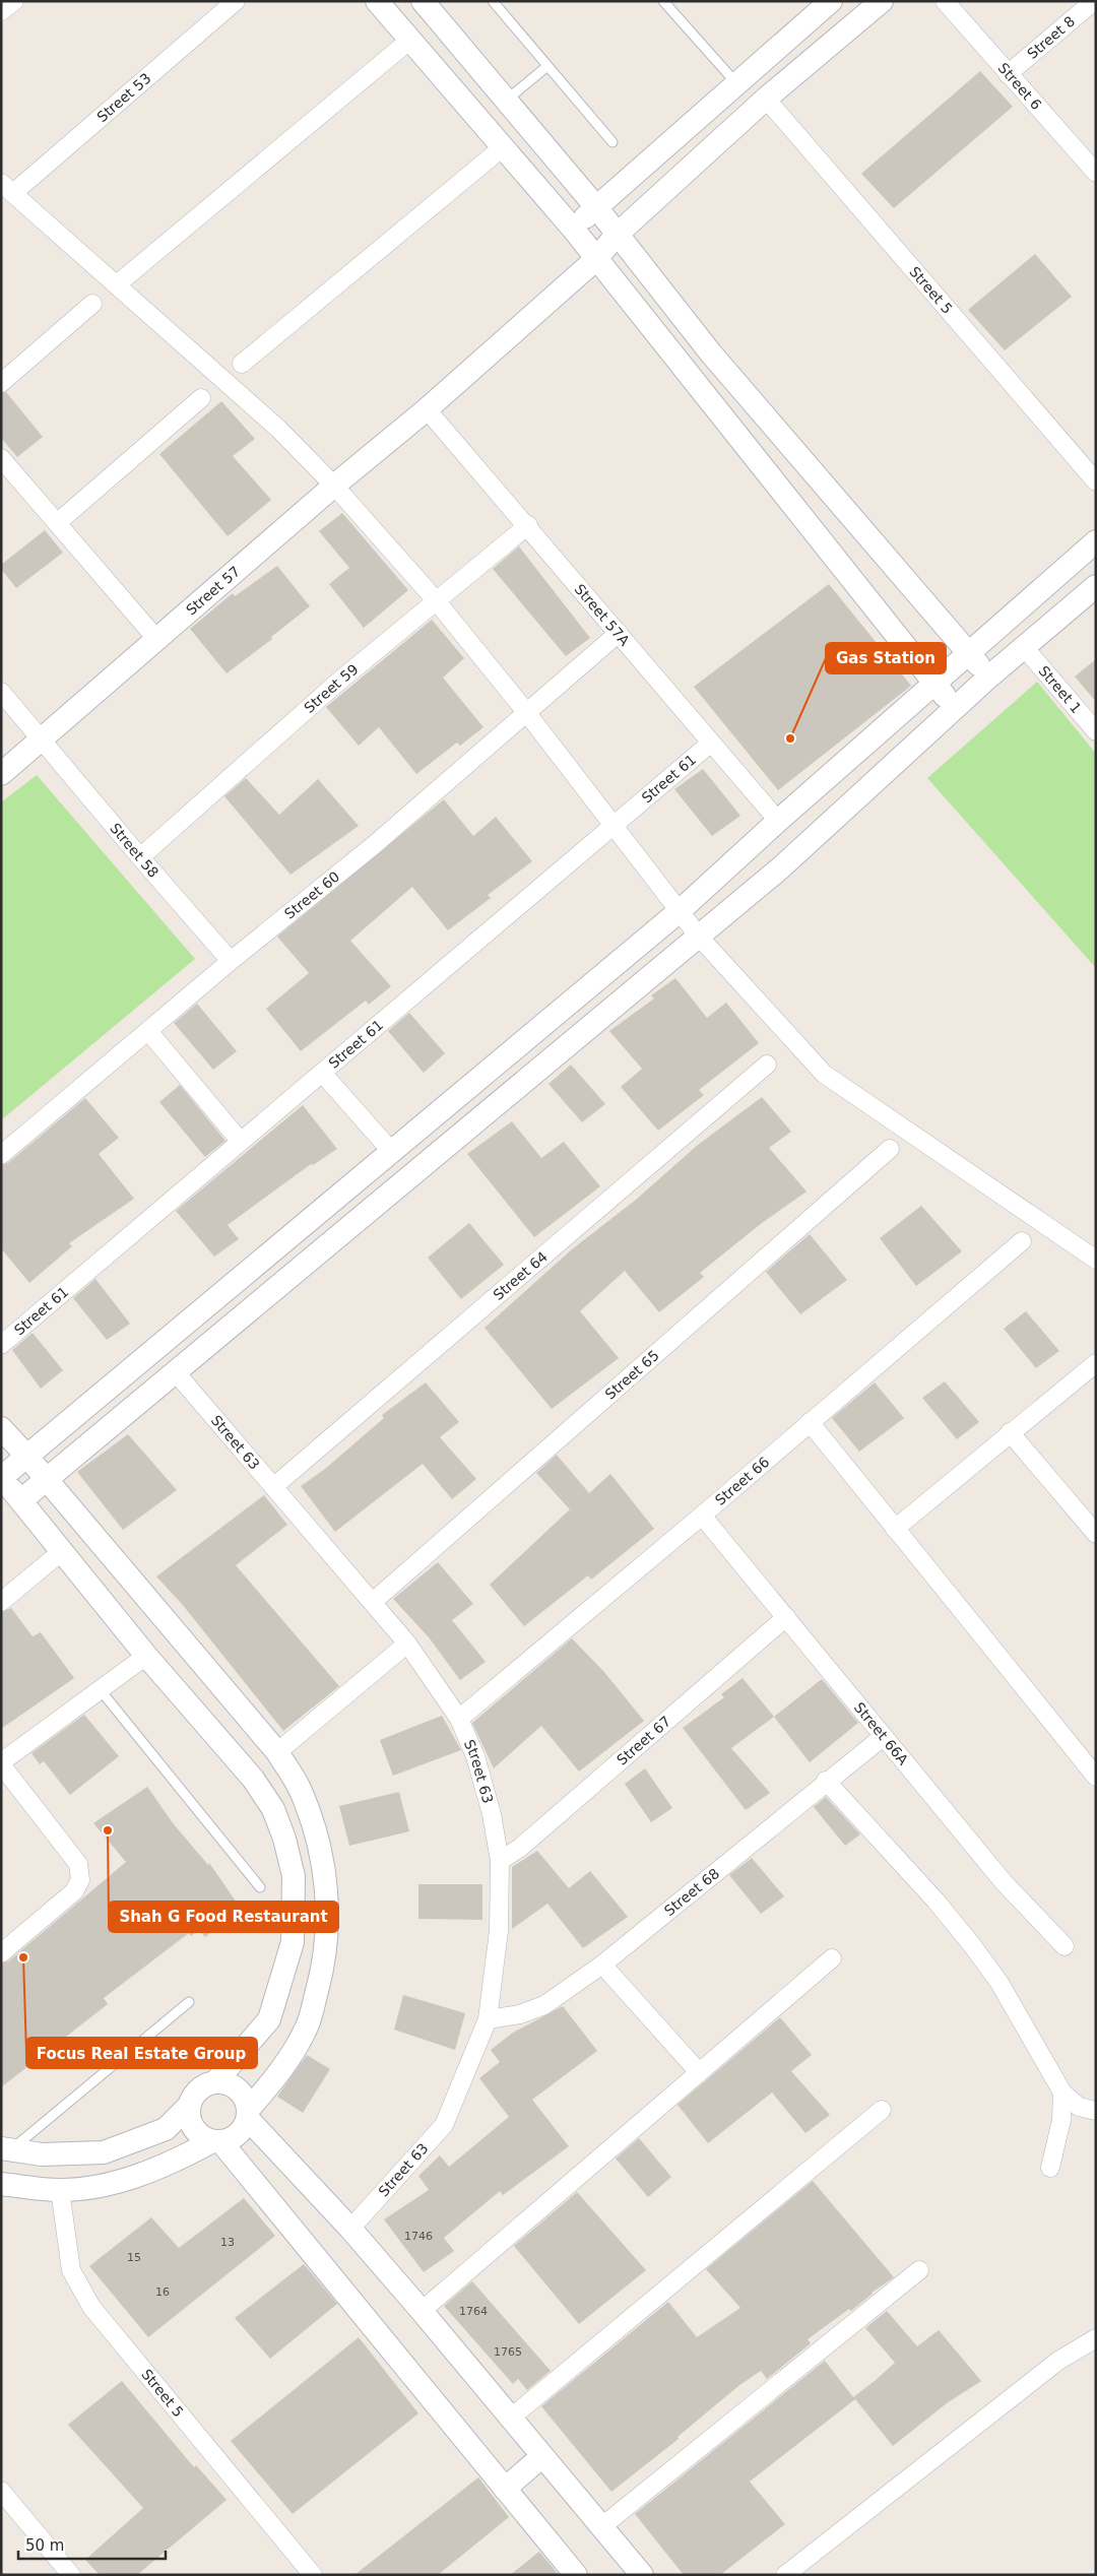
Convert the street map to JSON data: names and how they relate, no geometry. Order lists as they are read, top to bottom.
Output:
{
  "streets": {
    "street": [
      "Street 8",
      "Street 6",
      "Street 53",
      "Street 5",
      "Street 57",
      "Street 57A",
      "Street 59",
      "Street 1",
      "Street 61",
      "Street 58",
      "Street 60",
      "Street 64",
      "Street 65",
      "Street 63",
      "Street 66",
      "Street 66A",
      "Street 67",
      "Street 68"
    ]
  },
  "crossings": [
    ["Street 8", "Street 6"],
    ["Street 5", "Street 57"],
    ["Street 57", "Street 57A"],
    ["Street 57", "Street 58"],
    ["Street 57A", "Street 59"],
    ["Street 57A", "Street 61"],
    ["Street 57A", "Street 60"],
    ["Street 59", "Street 58"],
    ["Street 58", "Street 60"],
    ["Street 64", "Street 63"],
    ["Street 65", "Street 63"],
    ["Street 63", "Street 66"],
    ["Street 63", "Street 67"],
    ["Street 63", "Street 68"],
    ["Street 66", "Street 66A"],
    ["Street 66A", "Street 67"],
    ["Street 66A", "Street 68"]
  ],
  "places": ["Gas Station", "Shah G Food Restaurant", "Focus Real Estate Group"],
  "house_numbers": [
    "1746",
    "13",
    "15",
    "16",
    "1764",
    "1765"
  ],
  "scale_bar": "50 m"
}
